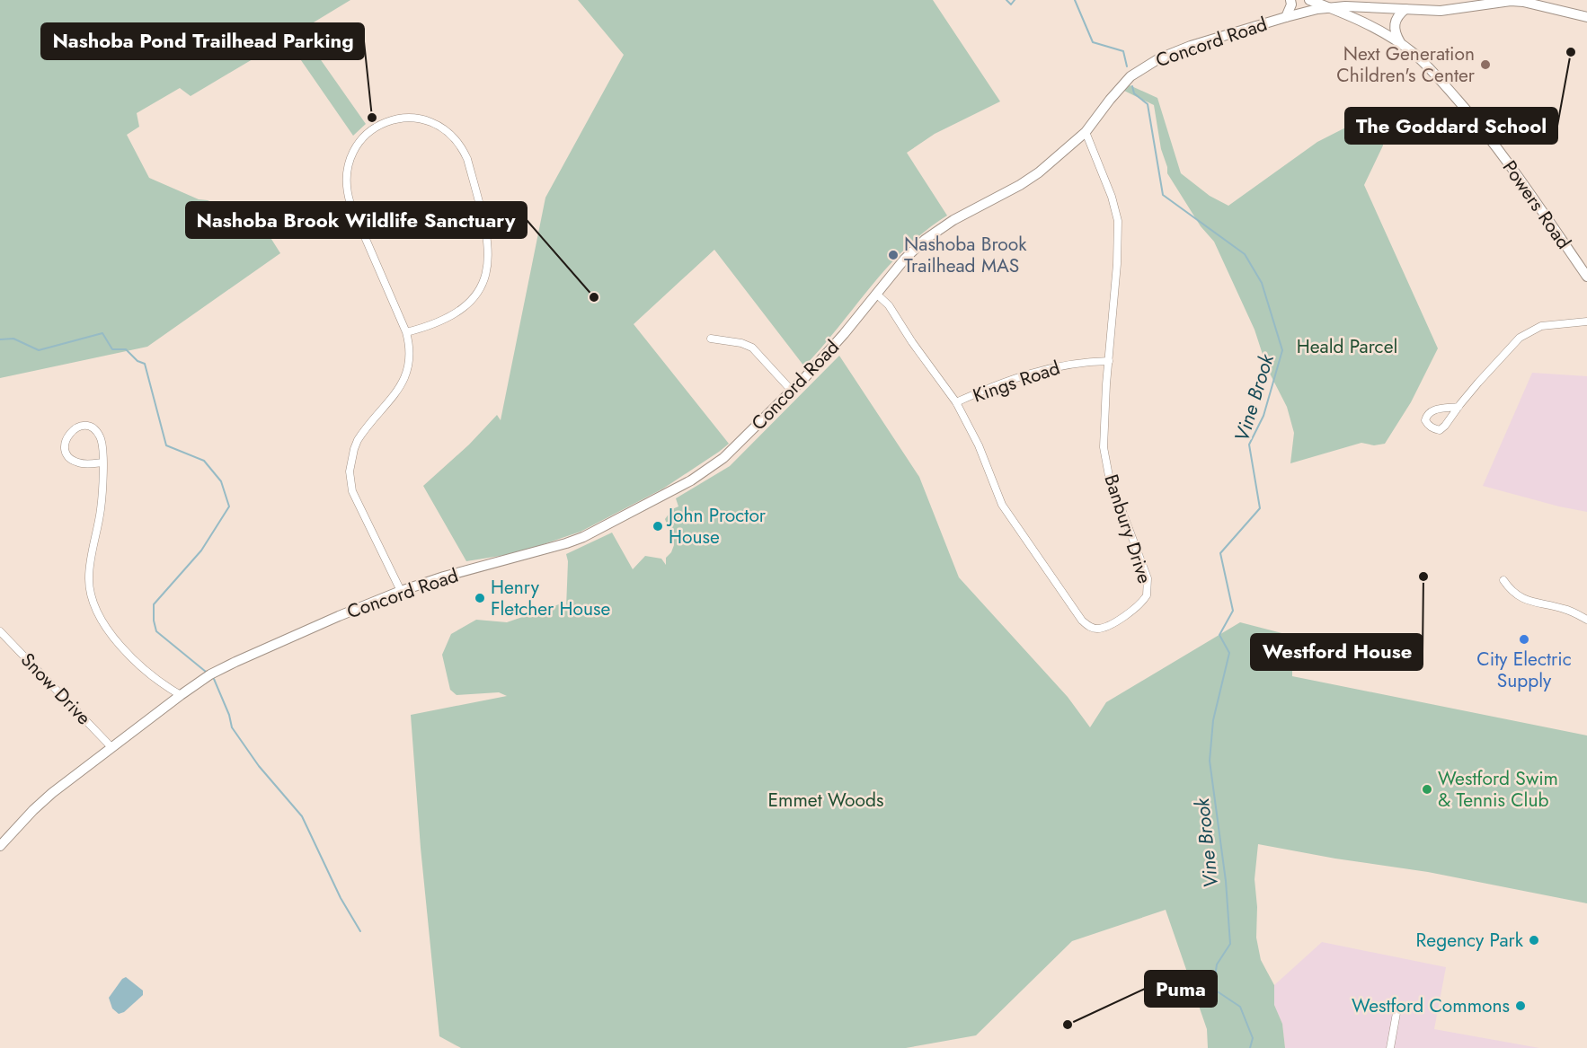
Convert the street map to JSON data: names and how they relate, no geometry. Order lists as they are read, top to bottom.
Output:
{
  "streets": {
    "main road": ["Concord Road", "Powers Road"],
    "street": ["Kings Road", "Banbury Drive", "Snow Drive"]
  },
  "crossings": [
    ["Concord Road", "Powers Road"],
    ["Concord Road", "Banbury Drive"],
    ["Concord Road", "Snow Drive"],
    ["Kings Road", "Banbury Drive"]
  ],
  "water": ["Vine Brook"],
  "parks": ["Heald Parcel", "Emmet Woods"],
  "places": [
    "The Goddard School",
    "Next Generation Children's Center",
    "Nashoba Pond Trailhead Parking",
    "Nashoba Brook Trailhead MAS",
    "Nashoba Brook Wildlife Sanctuary",
    "John Proctor House",
    "Westford House",
    "Henry Fletcher House",
    "City Electric Supply",
    "Westford Swim & Tennis Club",
    "Regency Park",
    "Westford Commons",
    "Puma"
  ]
}
